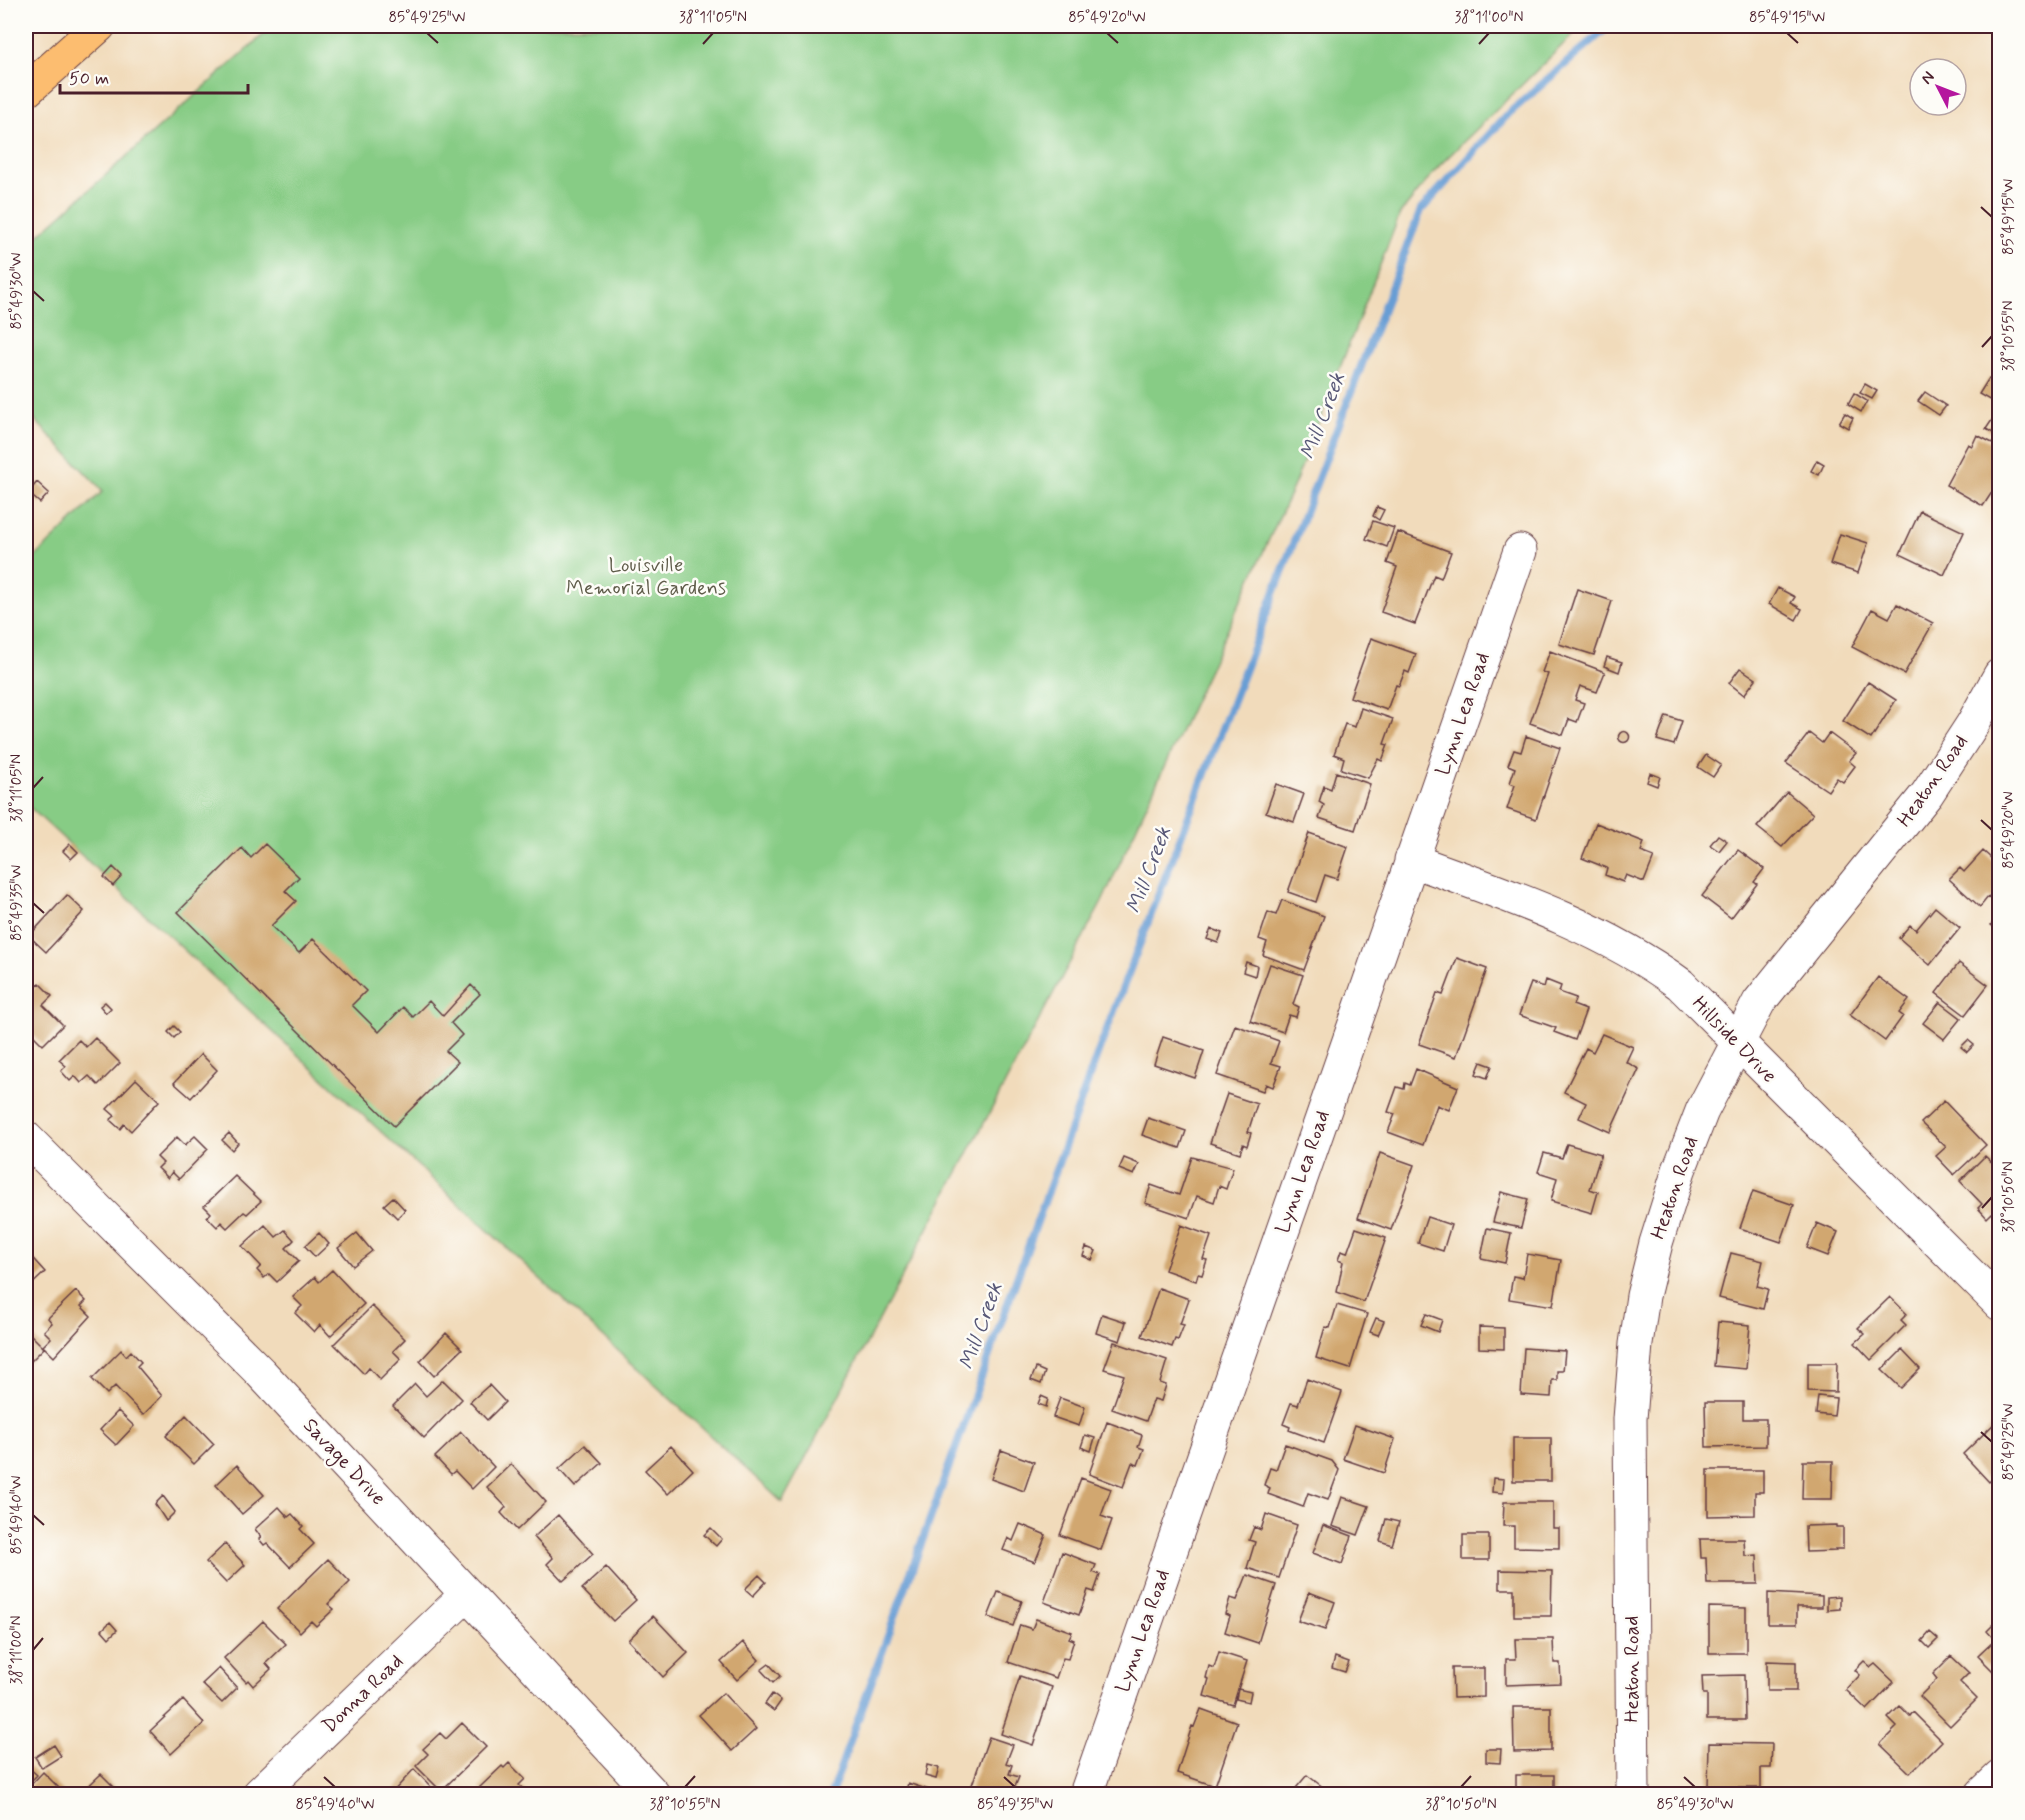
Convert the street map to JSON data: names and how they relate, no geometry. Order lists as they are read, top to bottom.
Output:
{
  "streets": {
    "street": [
      "Lynn Lea Road",
      "Heaton Road",
      "Hillside Drive",
      "Savage Drive",
      "Donna Road"
    ]
  },
  "crossings": [
    ["Lynn Lea Road", "Hillside Drive"],
    ["Heaton Road", "Hillside Drive"],
    ["Savage Drive", "Donna Road"]
  ],
  "water": ["Mill Creek"],
  "parks": ["Louisville Memorial Gardens"],
  "scale_bar": "50 m",
  "north": "top left",
  "coordinates": [
    "85°49'25\"W",
    "38°11'05\"N",
    "85°49'20\"W",
    "38°11'00\"N",
    "85°49'15\"W",
    "85°49'30\"W",
    "38°10'55\"N",
    "85°49'35\"W",
    "38°10'50\"N",
    "85°49'40\"W"
  ]
}
